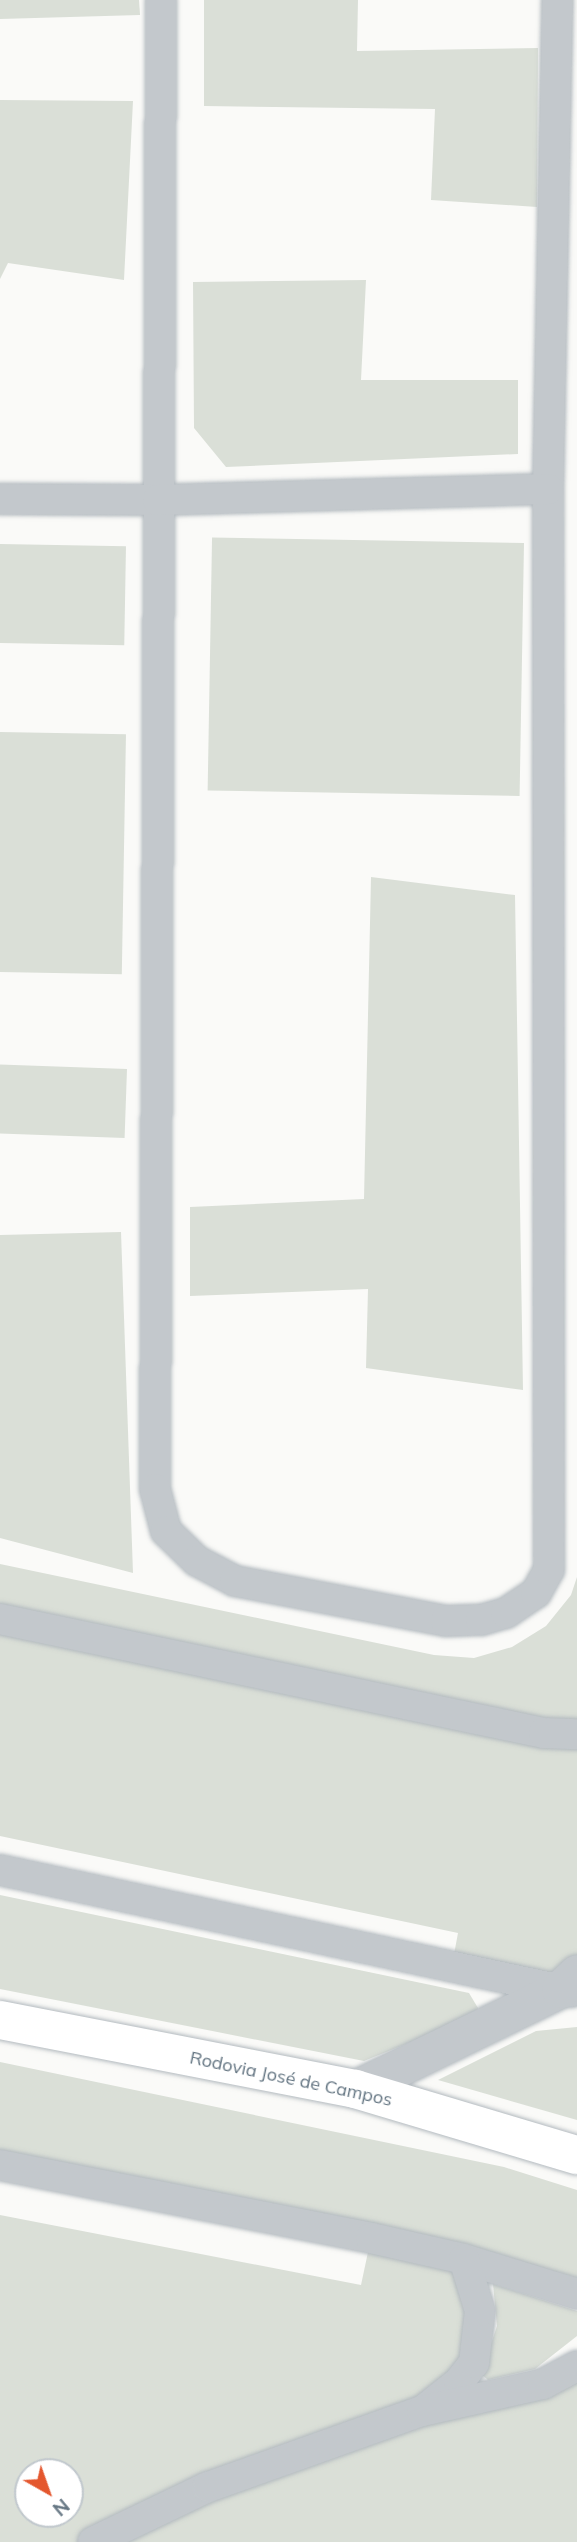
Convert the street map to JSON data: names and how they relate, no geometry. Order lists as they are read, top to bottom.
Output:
{
  "streets": {
    "main road": ["Rodovia José de Campos"]
  },
  "north": "bottom right"
}
